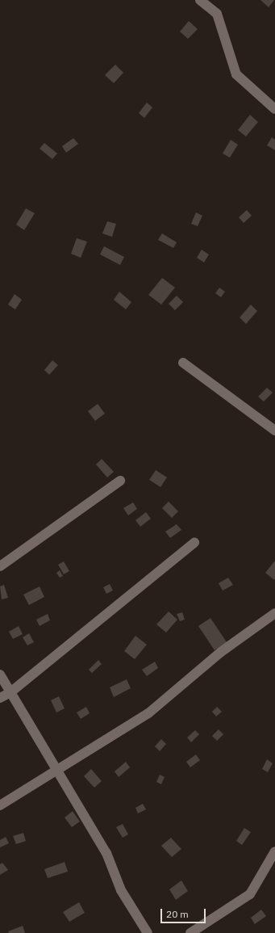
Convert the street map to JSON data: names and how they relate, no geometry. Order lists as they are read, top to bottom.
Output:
{
  "scale_bar": "20 m"
}
